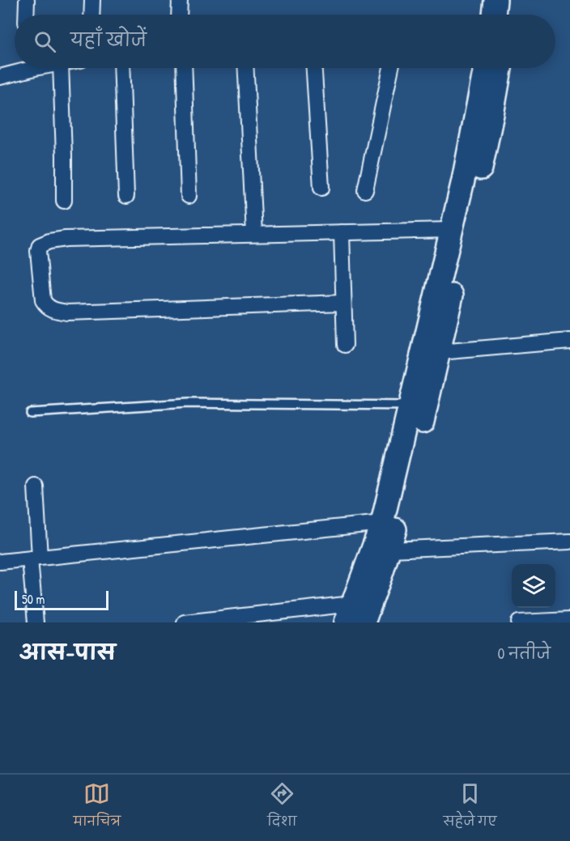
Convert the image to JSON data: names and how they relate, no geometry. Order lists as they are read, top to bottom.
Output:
{
  "scale_bar": "50 m",
  "page": {
    "search": "यहाँ खोजें",
    "scale": "50 m",
    "heading": ["आस-पास", "0 नतीजे"],
    "nav": ["मानचित्र", "दिशा", "सहेजे गए"]
  }
}
